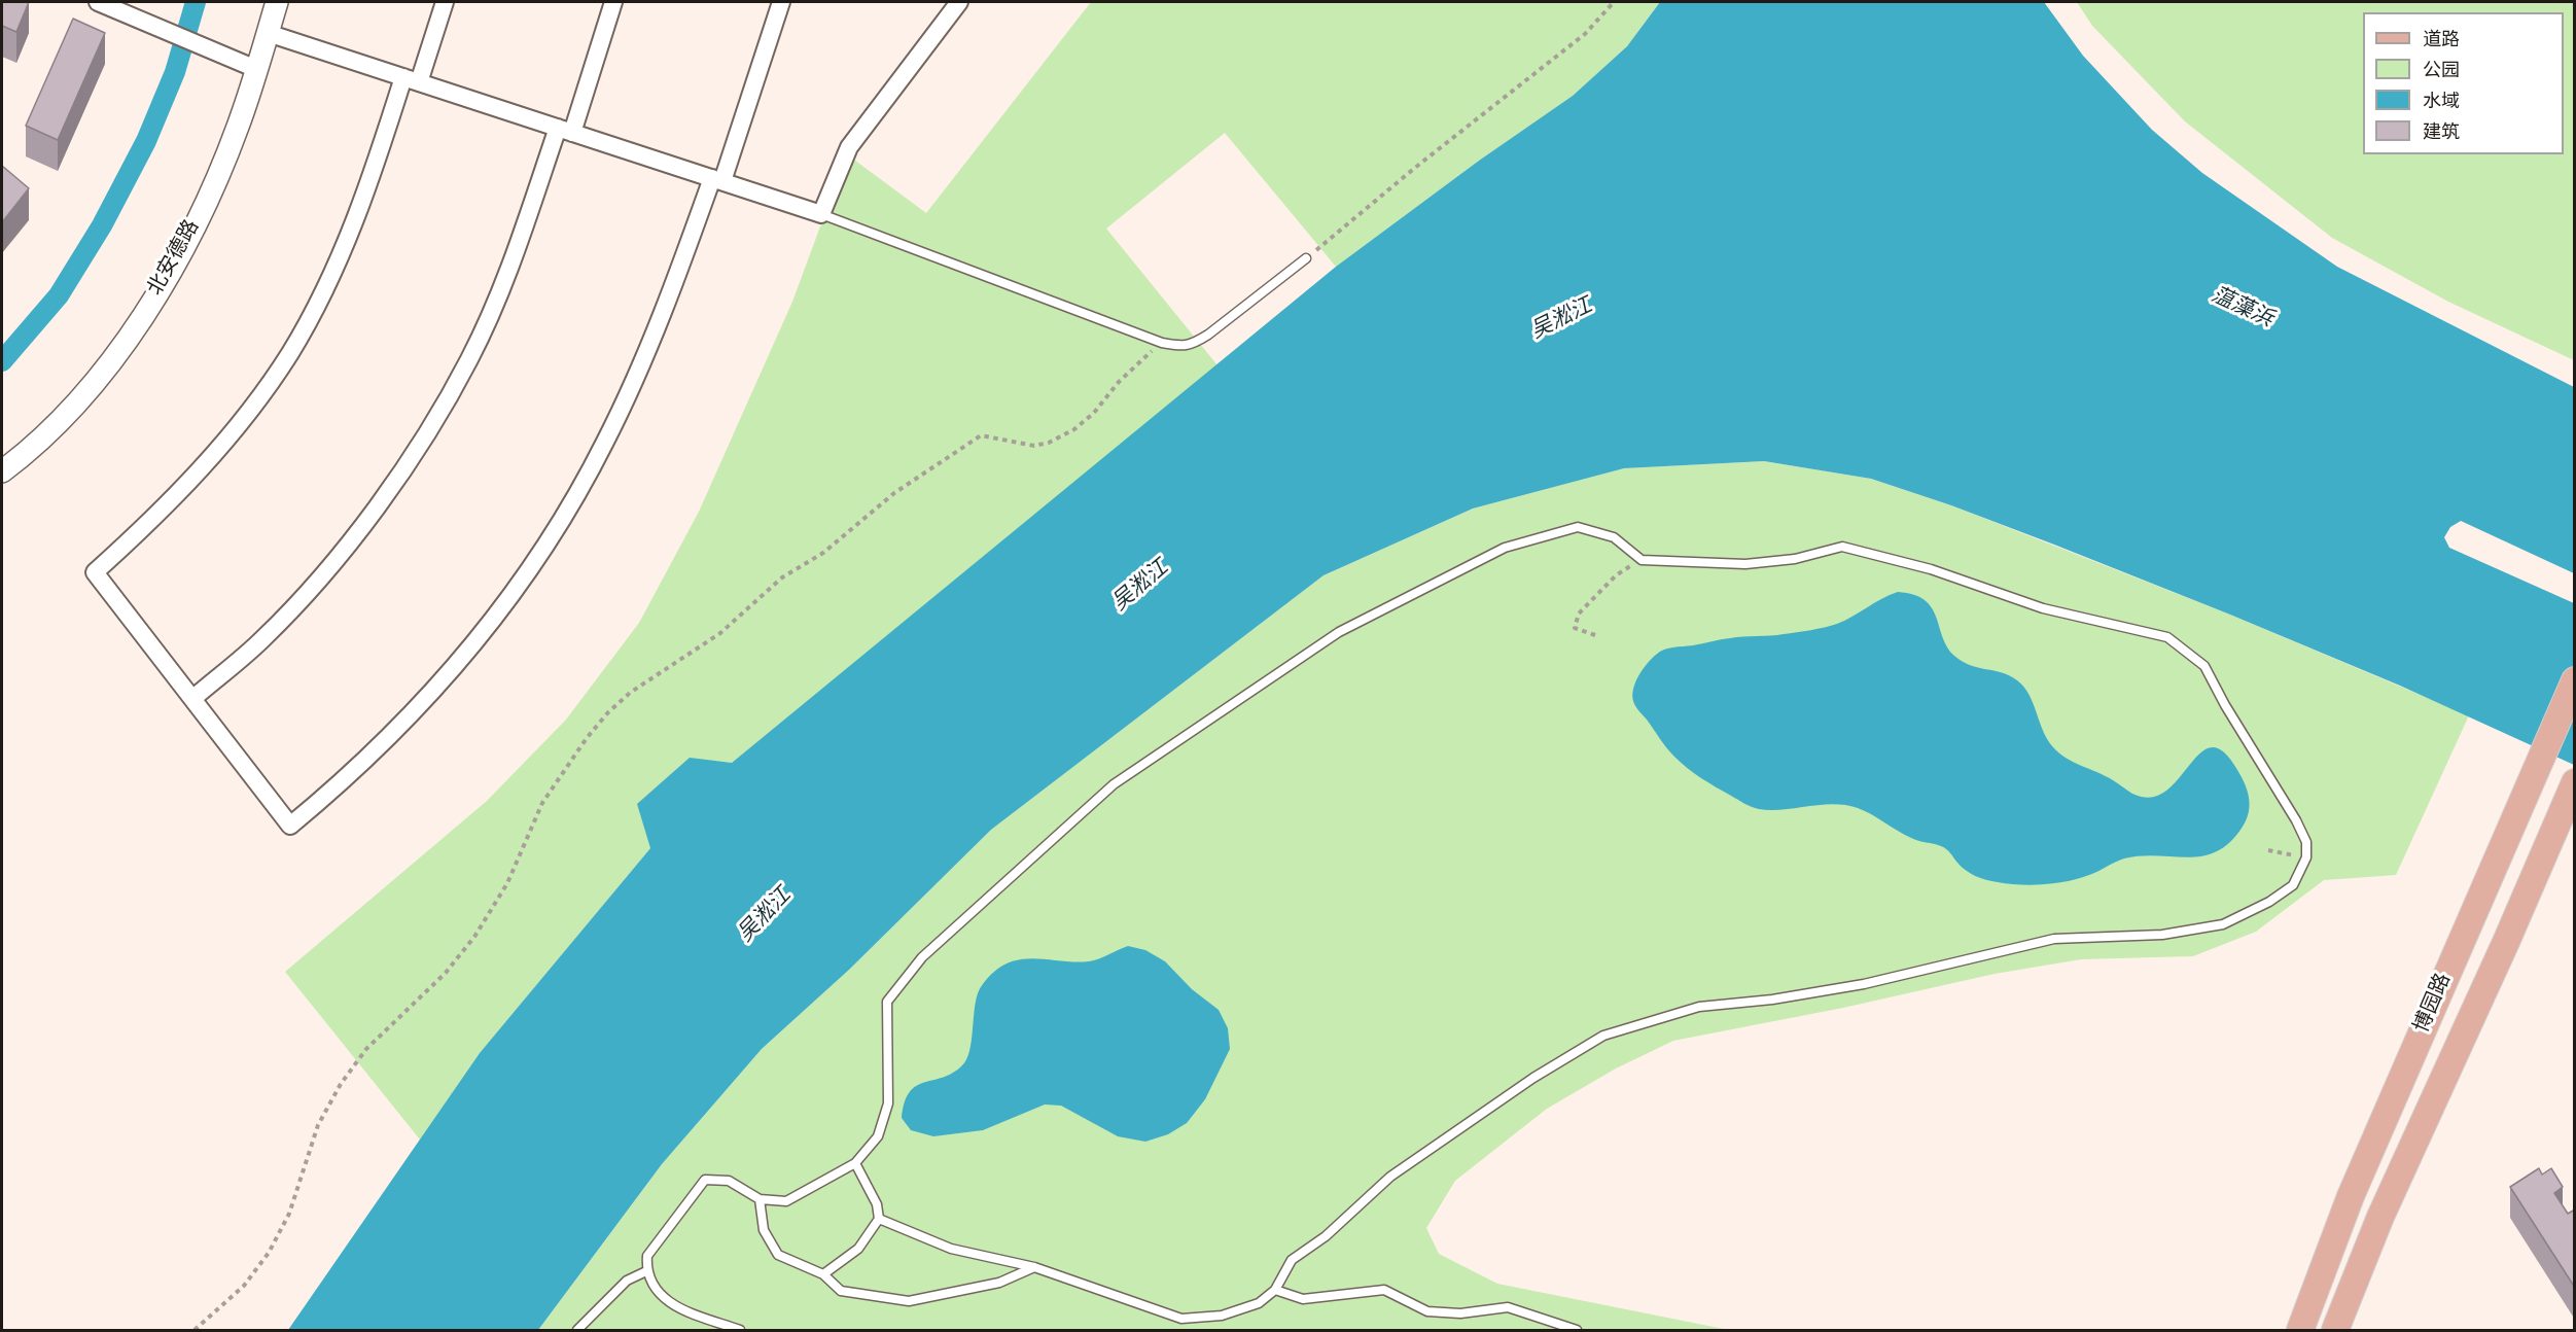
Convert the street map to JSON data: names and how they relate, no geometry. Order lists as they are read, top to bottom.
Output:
{
  "streets": {
    "main road": ["博园路"],
    "street": ["北安德路"]
  },
  "water": ["蕰藻浜", "吴淞江"],
  "legend": [
    "道路",
    "公园",
    "水域",
    "建筑"
  ]
}
